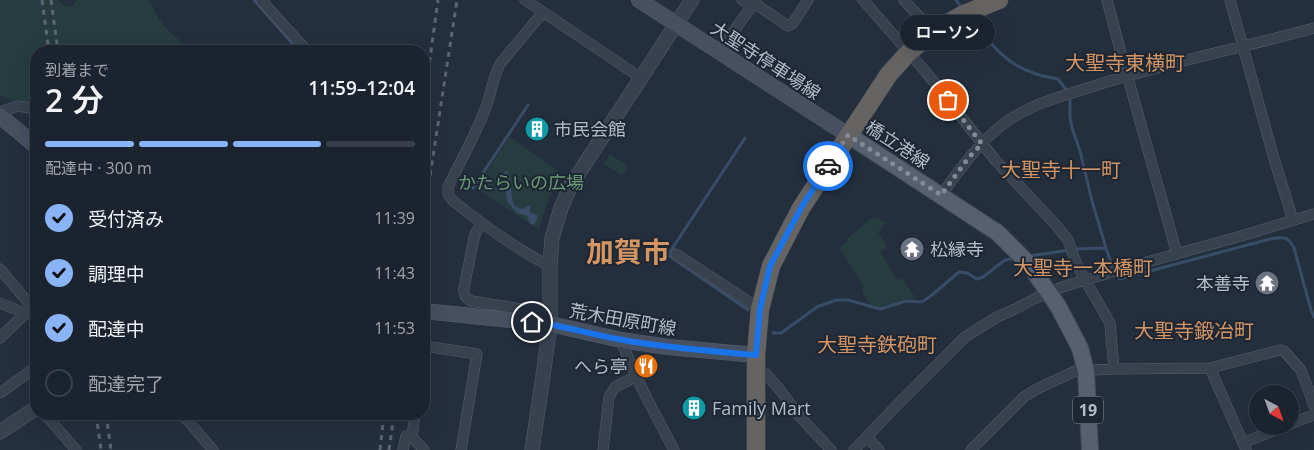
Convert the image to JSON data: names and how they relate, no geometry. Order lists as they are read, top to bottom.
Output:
{
  "streets": {
    "main road": [
      "大聖寺停車場線",
      "橋立港線",
      "荒木田原町線",
      "19"
    ]
  },
  "crossings": [
    ["大聖寺停車場線", "橋立港線"]
  ],
  "districts": [
    "大聖寺東横町",
    "大聖寺十一町",
    "加賀市",
    "大聖寺一本橋町",
    "大聖寺鍛冶町",
    "大聖寺鉄砲町"
  ],
  "parks": ["かたらいの広場"],
  "places": {
    "other": ["ローソン"],
    "building": ["市民会館", "Family Mart"],
    "temple": ["松縁寺", "本善寺"],
    "restaurant": ["へら亭"]
  },
  "north": "bottom right",
  "page": {
    "bubble": "ローソン",
    "heading": ["2 分", "到着まで", "11:59–12:04"],
    "bar": "配達中 · 300 m",
    "list": [
      ["受付済み", "11:39"],
      ["調理中", "11:43"],
      ["配達中", "11:53"],
      "配達完了"
    ]
  }
}
